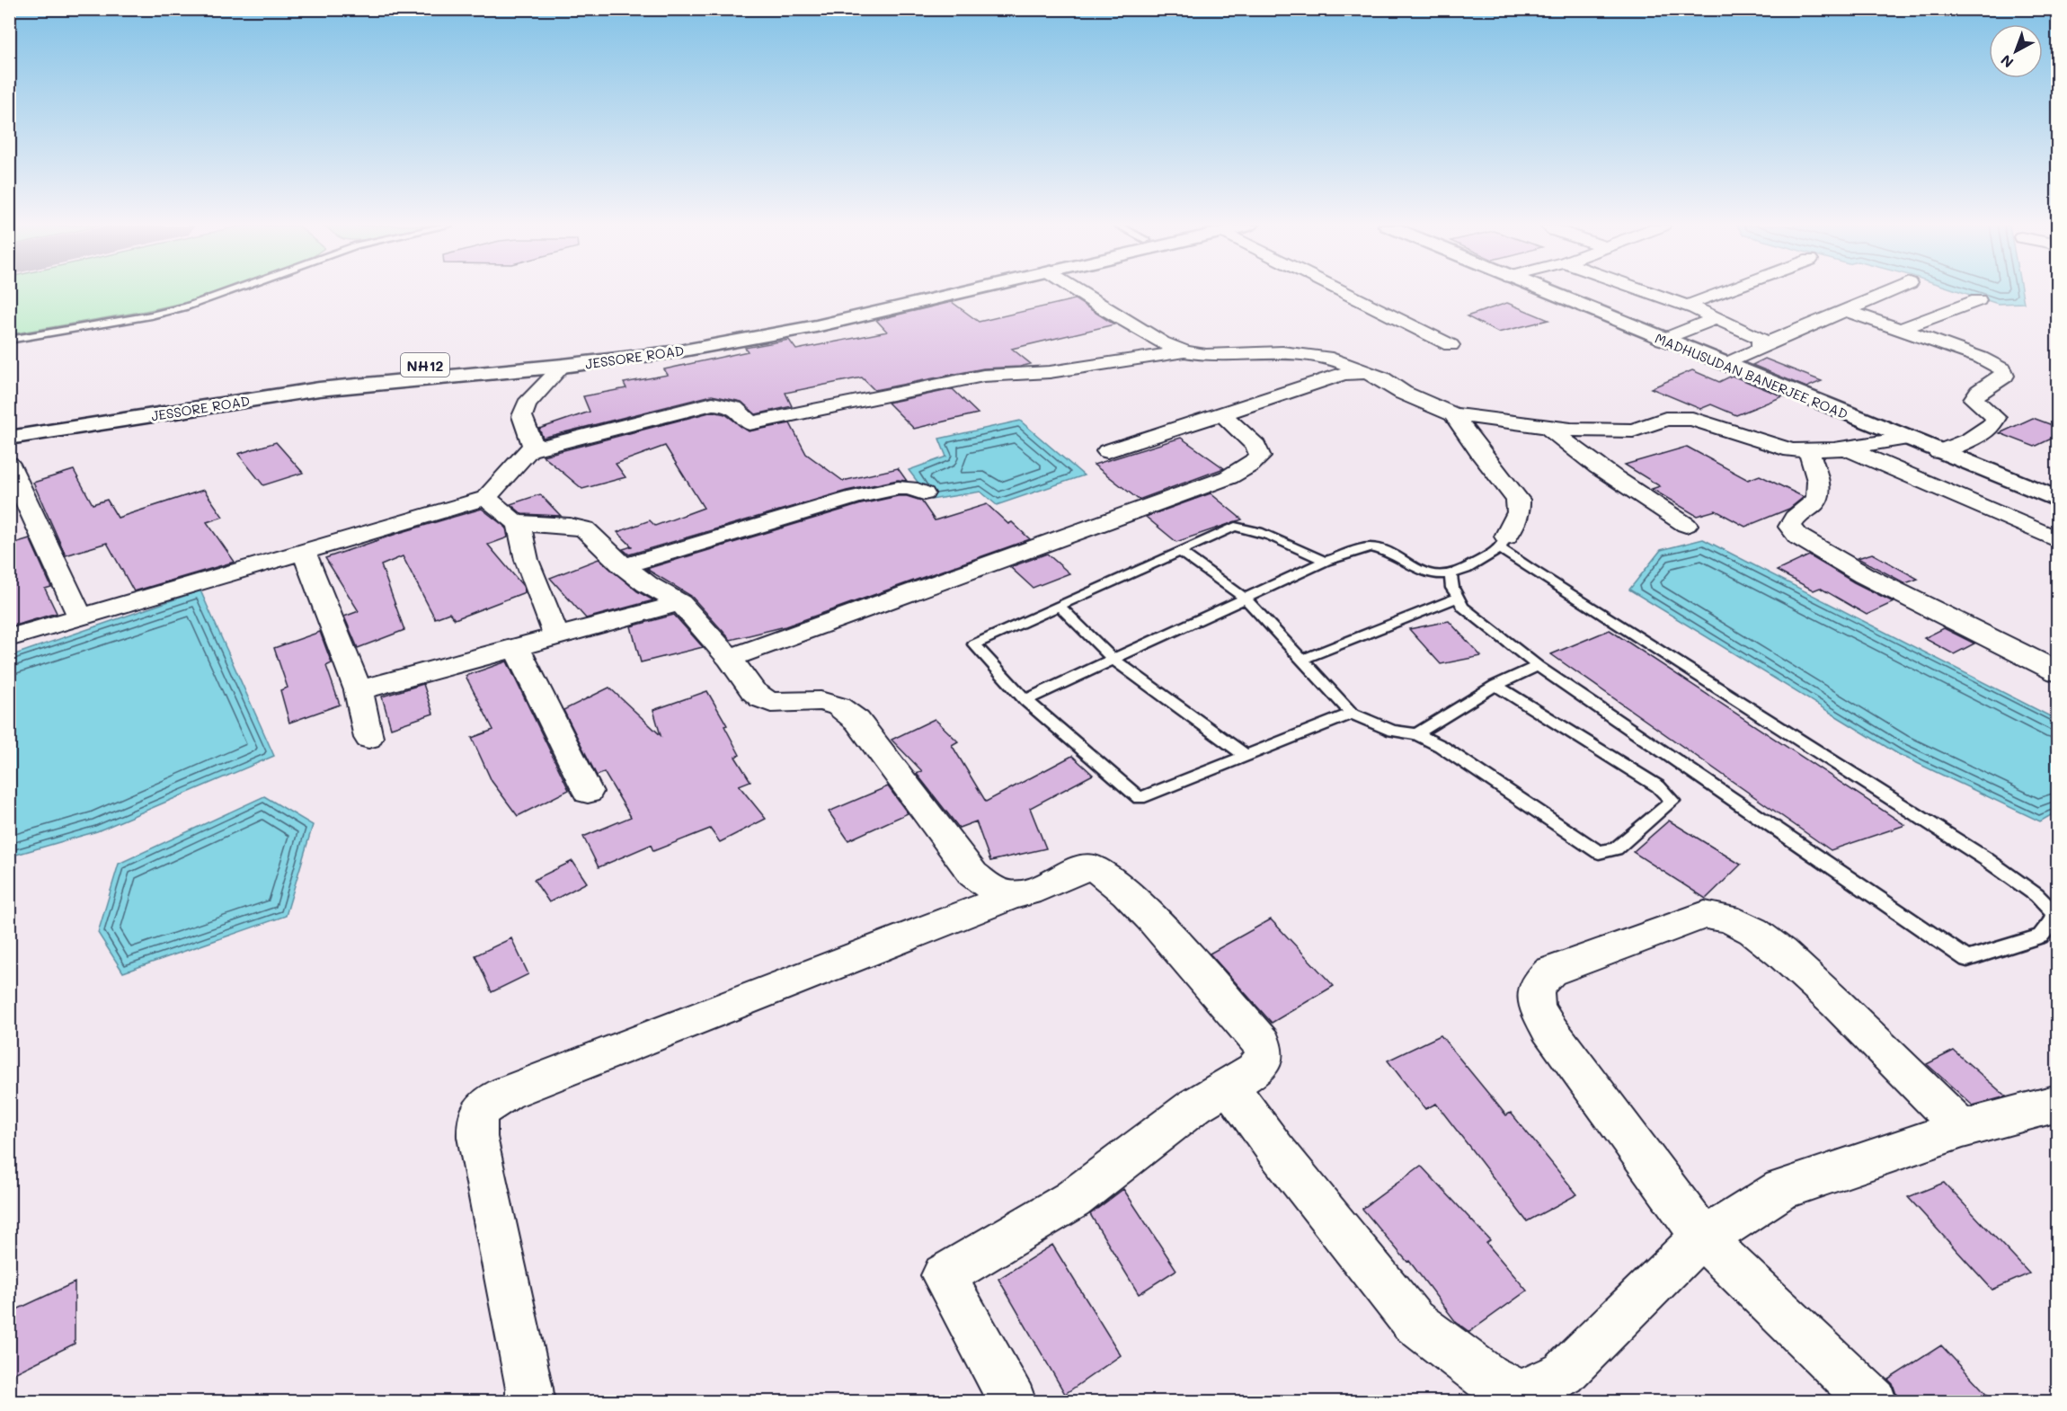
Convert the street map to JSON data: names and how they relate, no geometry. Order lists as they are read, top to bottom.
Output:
{
  "streets": {
    "main road": ["JESSORE ROAD", "NH12", "MADHUSUDAN BANERJEE ROAD"]
  },
  "north": "bottom left"
}
